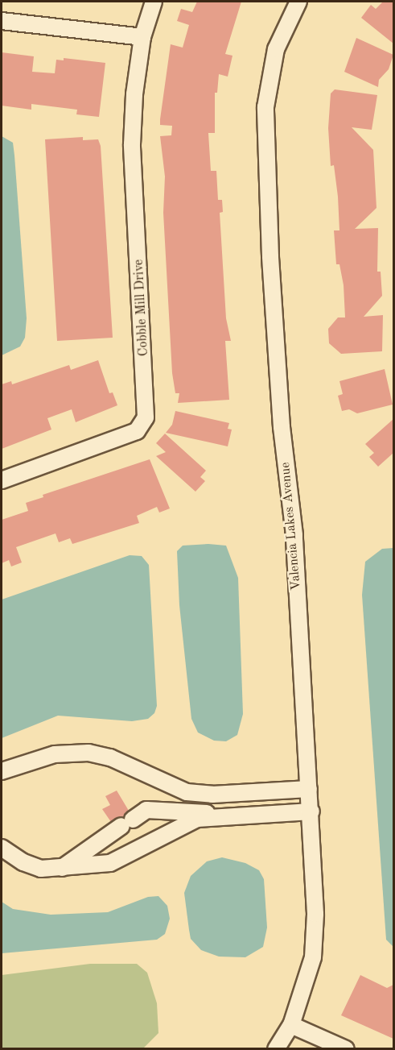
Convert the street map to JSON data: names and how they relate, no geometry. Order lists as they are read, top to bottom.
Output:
{
  "streets": {
    "street": ["Cobble Mill Drive", "Valencia Lakes Avenue"]
  }
}
